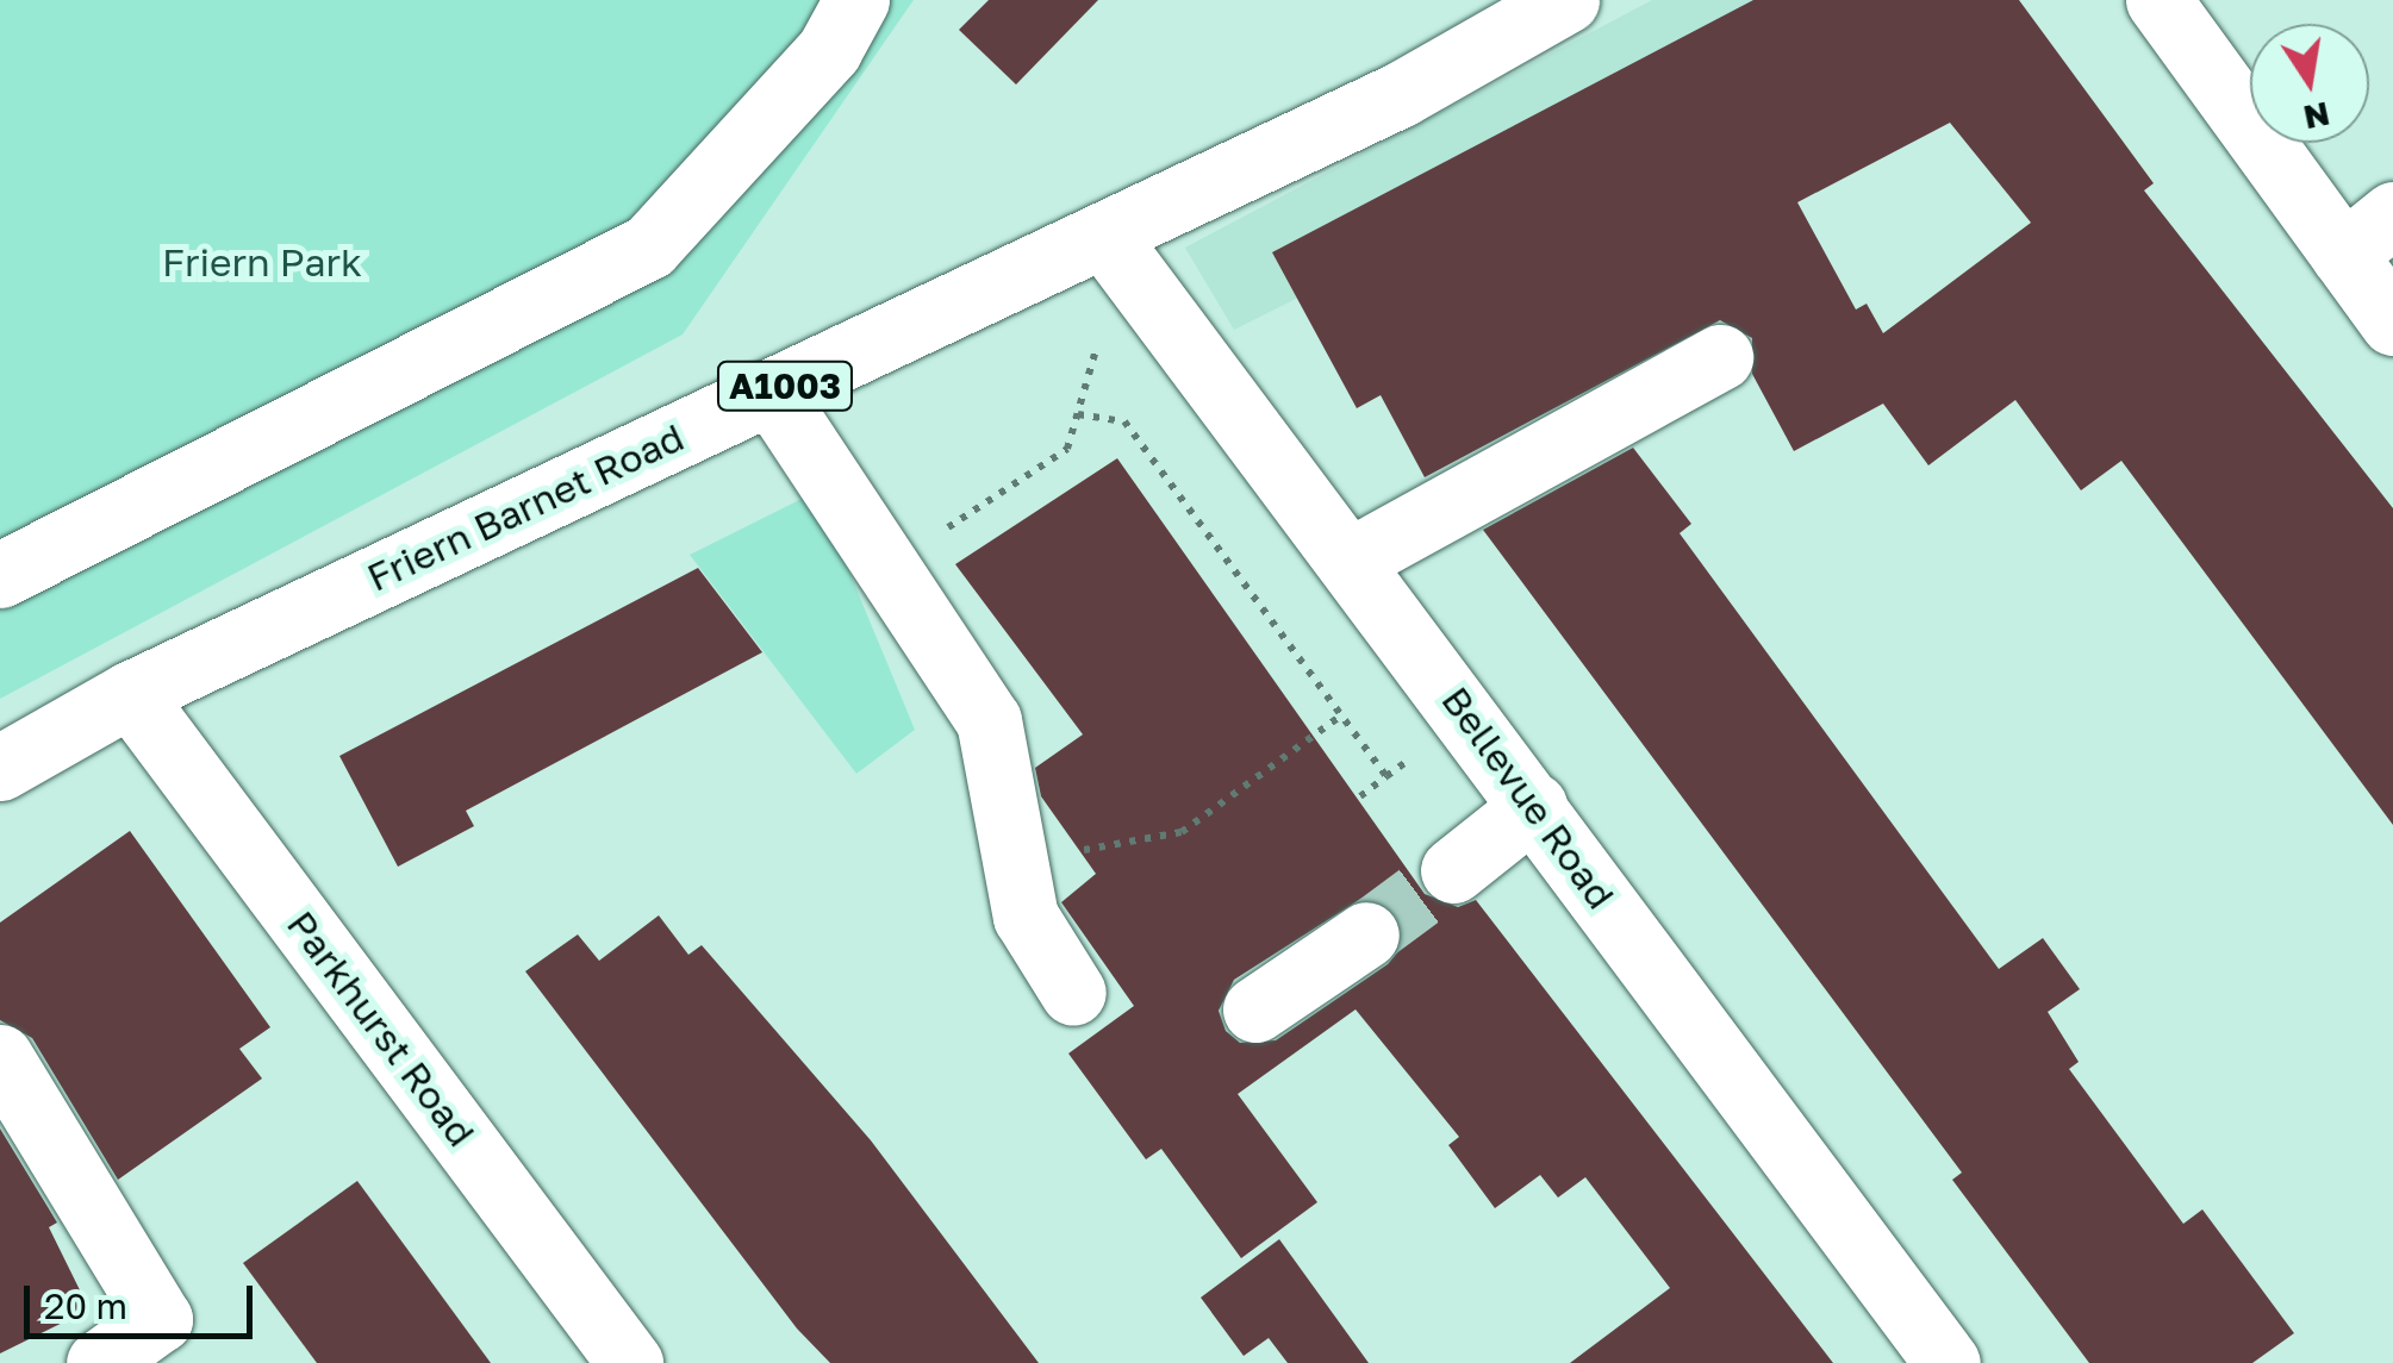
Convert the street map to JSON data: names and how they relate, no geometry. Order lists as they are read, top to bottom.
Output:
{
  "streets": {
    "street": [
      "A1003",
      "Friern Barnet Road",
      "Bellevue Road",
      "Parkhurst Road"
    ]
  },
  "crossings": [
    ["Friern Barnet Road", "Bellevue Road"],
    ["Friern Barnet Road", "Parkhurst Road"]
  ],
  "parks": ["Friern Park"],
  "scale_bar": "20 m",
  "north": "bottom"
}
